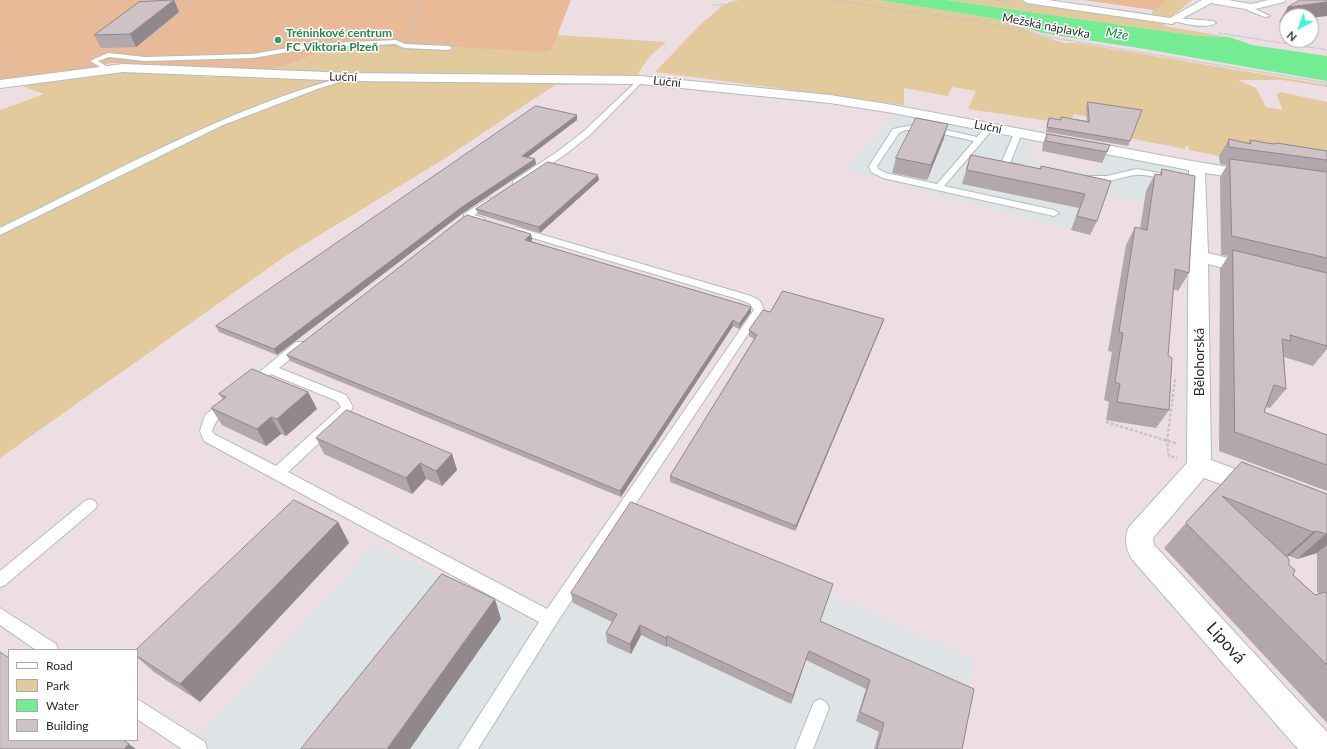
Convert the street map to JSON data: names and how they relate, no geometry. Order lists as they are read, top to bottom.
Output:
{
  "streets": {
    "street": ["Luční", "Bělohorská", "Lipová"],
    "path": ["Mežská náplavka"]
  },
  "crossings": [
    ["Luční", "Bělohorská"],
    ["Bělohorská", "Lipová"]
  ],
  "water": ["Mže"],
  "places": ["Tréninkové centrum FC Viktoria Plzeň"],
  "legend": [
    "Road",
    "Park",
    "Water",
    "Building"
  ],
  "north": "bottom left"
}
